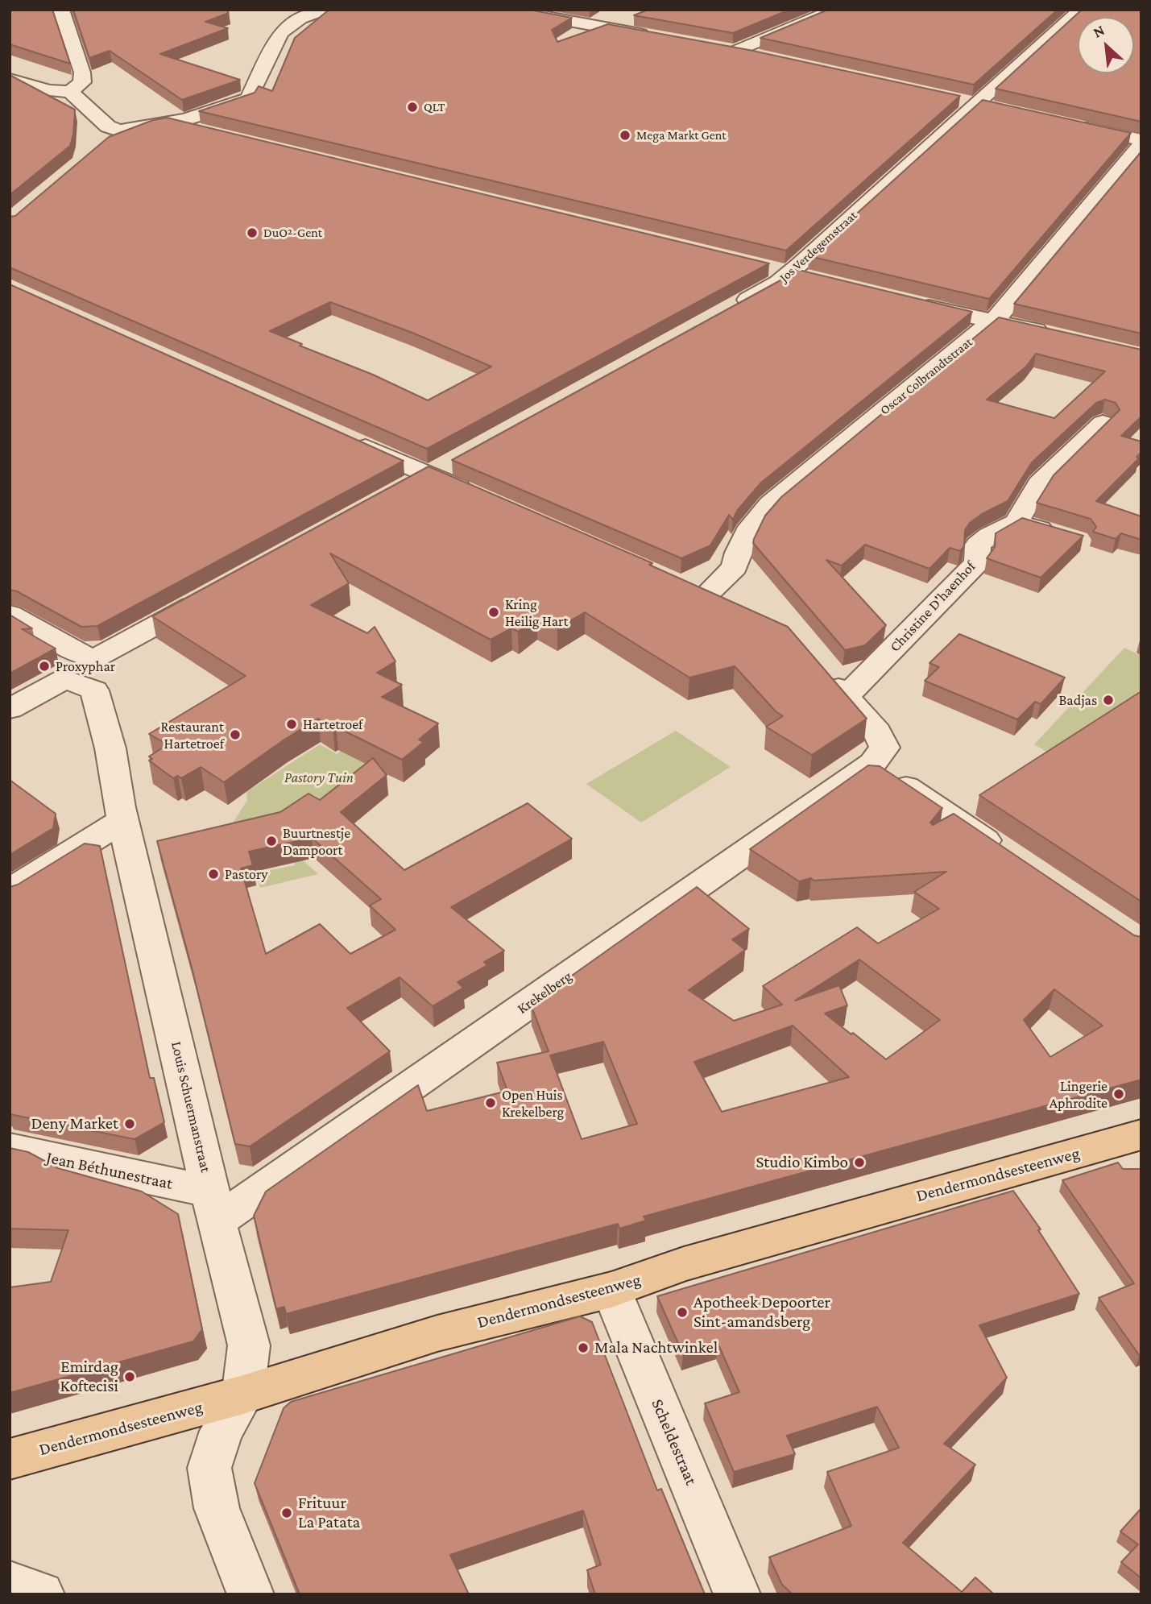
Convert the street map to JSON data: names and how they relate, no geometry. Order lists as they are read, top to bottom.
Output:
{
  "streets": {
    "main road": ["Dendermondsesteenweg"],
    "street": [
      "Jos Verdegemstraat",
      "Oscar Colbrandtstraat",
      "Christine D'haenhof",
      "Krekelberg",
      "Louis Schuermanstraat",
      "Jean Béthunestraat",
      "Scheldestraat"
    ]
  },
  "crossings": [
    ["Krekelberg", "Louis Schuermanstraat"],
    ["Krekelberg", "Jean Béthunestraat"],
    ["Louis Schuermanstraat", "Jean Béthunestraat"],
    ["Louis Schuermanstraat", "Dendermondsesteenweg"],
    ["Dendermondsesteenweg", "Scheldestraat"]
  ],
  "parks": ["Pastory Tuin"],
  "places": [
    "QLT",
    "Mega Markt Gent",
    "DuO²-Gent",
    "Kring Heilig Hart",
    "Proxyphar",
    "Badjas",
    "Hartetroef",
    "Restaurant Hartetroef",
    "Buurtnestje Dampoort",
    "Pastory",
    "Lingerie Aphrodite",
    "Open Huis Krekelberg",
    "Deny Market",
    "Studio Kimbo",
    "Apotheek Depoorter Sint-amandsberg",
    "Mala Nachtwinkel",
    "Emirdag Koftecisi",
    "Frituur La Patata"
  ],
  "north": "top left"
}
